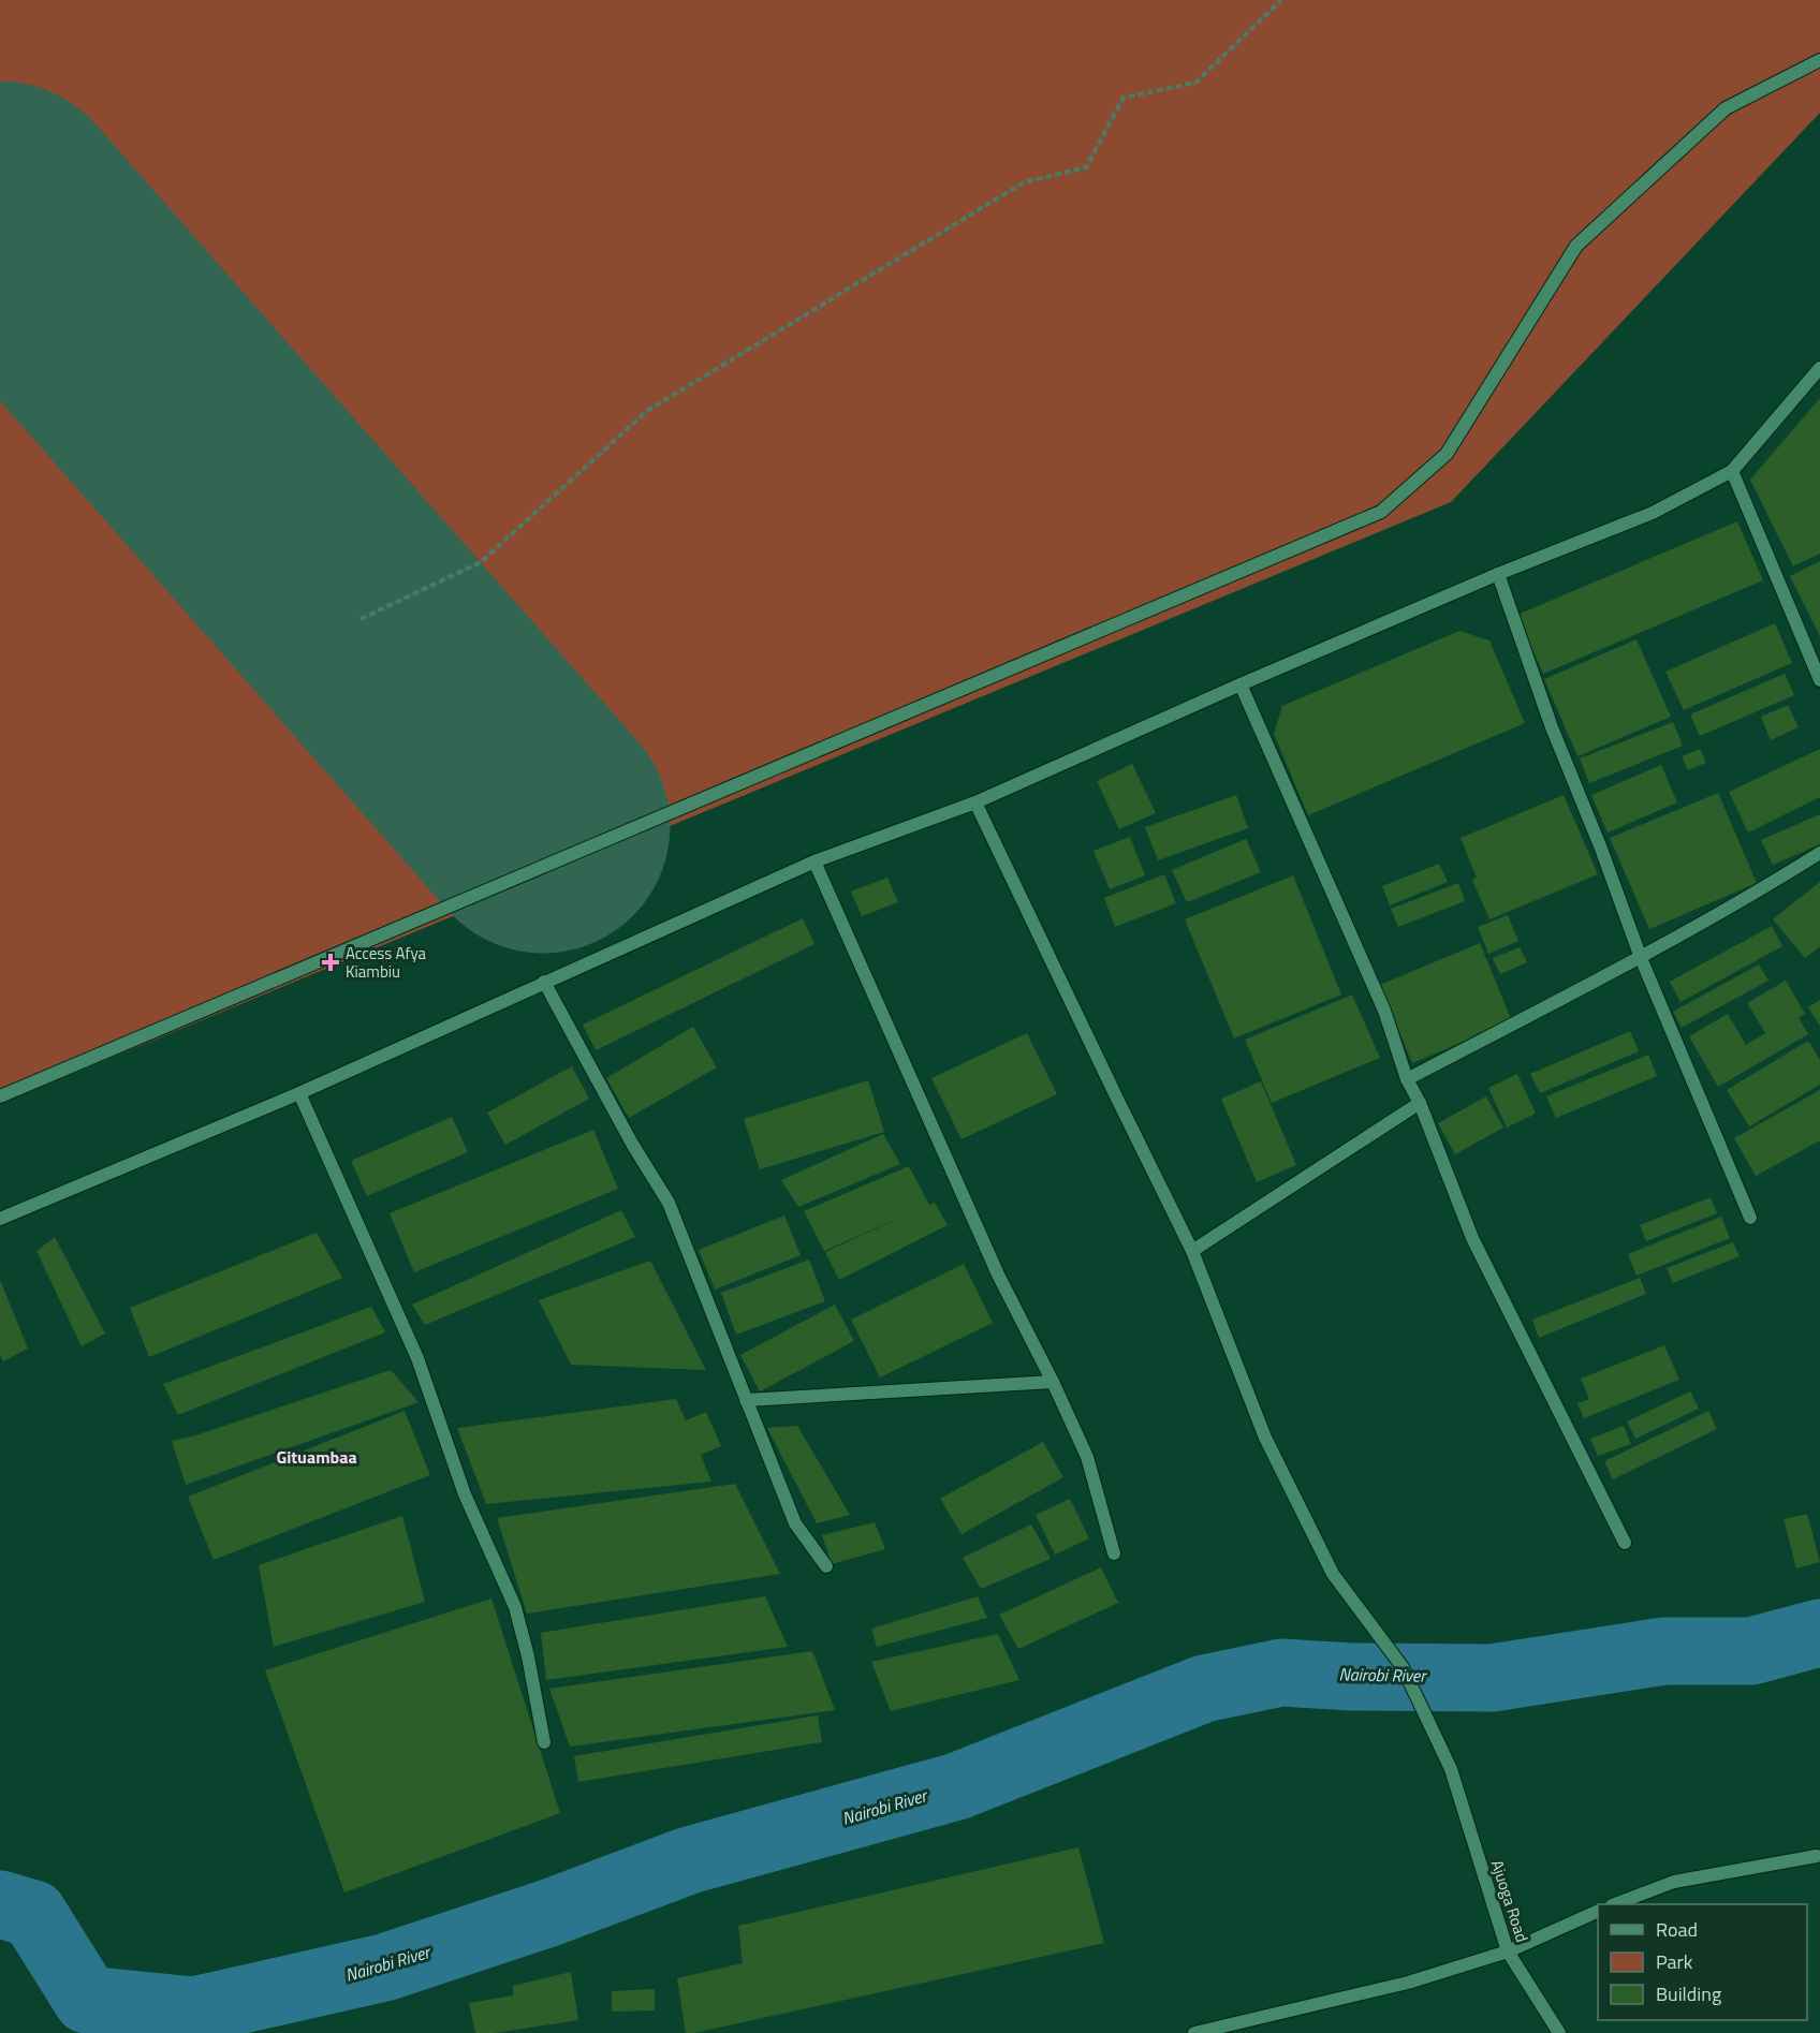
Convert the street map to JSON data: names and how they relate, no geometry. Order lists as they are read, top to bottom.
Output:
{
  "streets": {
    "street": ["Ajuoga Road"]
  },
  "districts": ["Gituambaa"],
  "water": ["Nairobi River"],
  "places": {
    "health": ["Access Afya Kiambiu"]
  },
  "legend": ["Road", "Park", "Building"]
}
